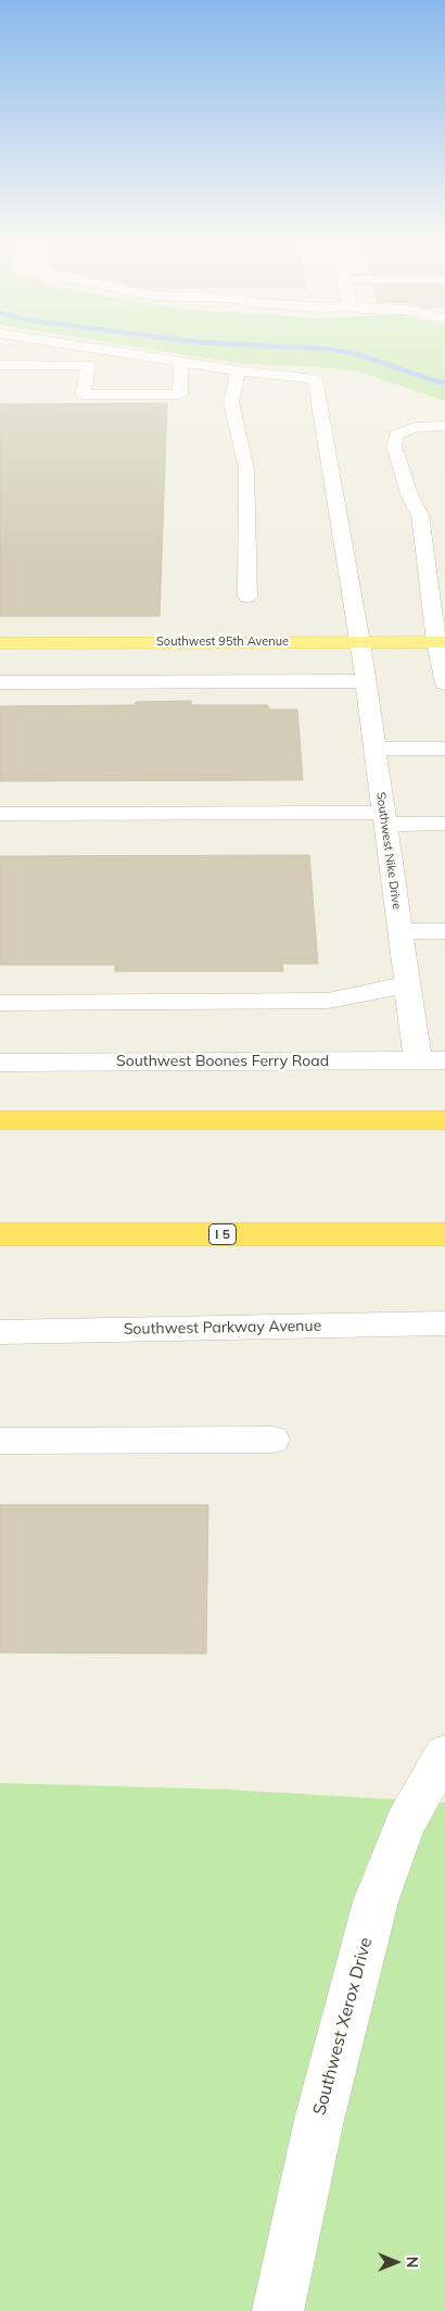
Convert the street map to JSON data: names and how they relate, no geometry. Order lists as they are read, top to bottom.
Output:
{
  "streets": {
    "highway": ["I 5"],
    "main road": ["Southwest 95th Avenue"],
    "street": [
      "Southwest Nike Drive",
      "Southwest Boones Ferry Road",
      "Southwest Parkway Avenue",
      "Southwest Xerox Drive"
    ]
  },
  "crossings": [
    ["Southwest 95th Avenue", "Southwest Nike Drive"],
    ["Southwest Nike Drive", "Southwest Boones Ferry Road"]
  ],
  "north": "right"
}
